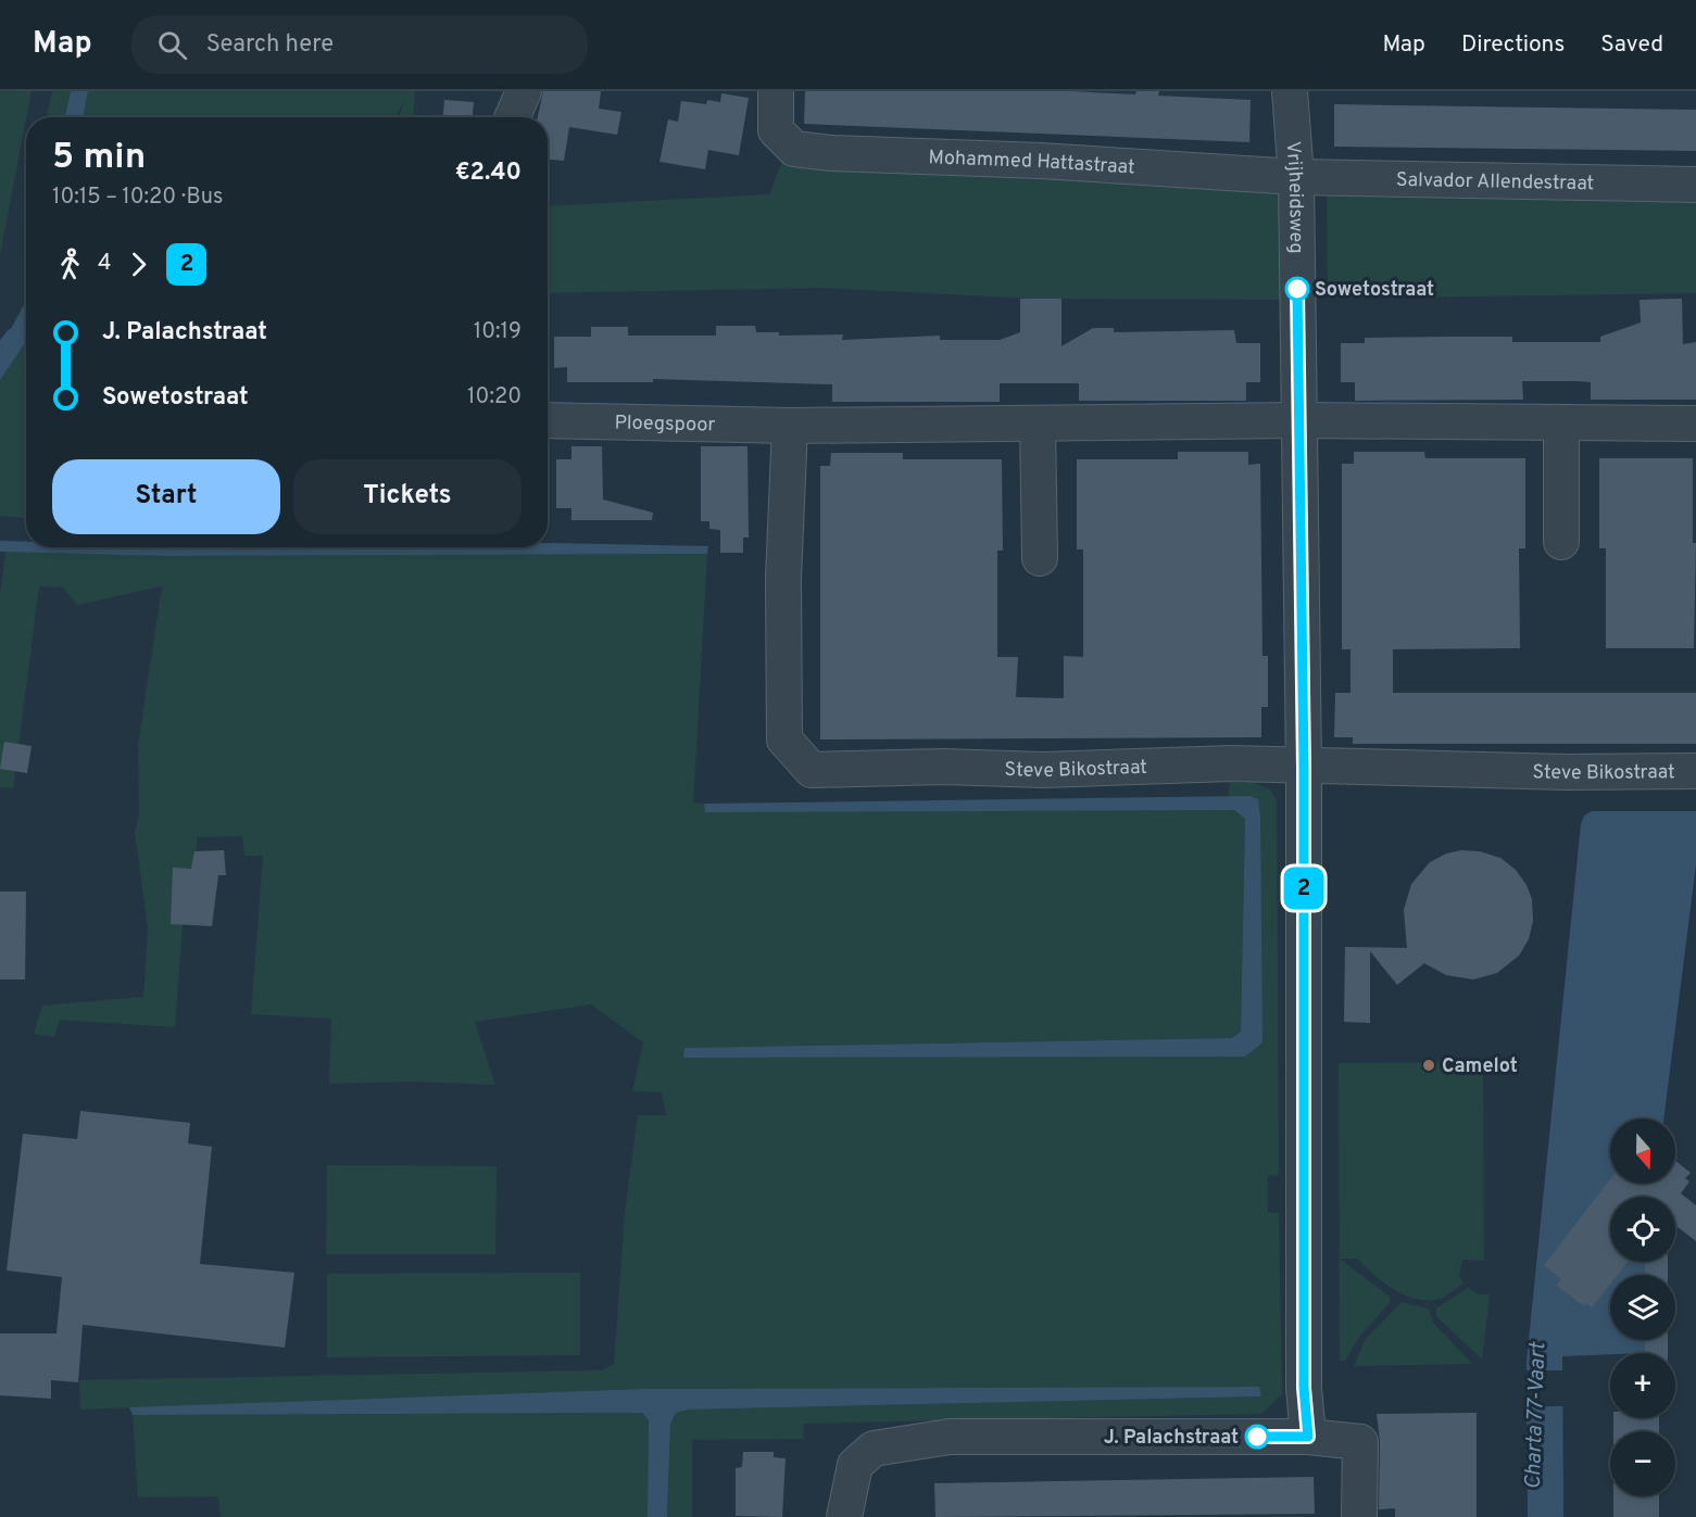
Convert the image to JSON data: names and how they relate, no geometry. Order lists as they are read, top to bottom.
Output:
{
  "streets": {
    "street": [
      "Mohammed Hattastraat",
      "Salvador Allendestraat",
      "Vrijheidsweg",
      "Ploegspoor",
      "Steve Bikostraat"
    ]
  },
  "crossings": [
    ["Mohammed Hattastraat", "Salvador Allendestraat"],
    ["Mohammed Hattastraat", "Vrijheidsweg"],
    ["Salvador Allendestraat", "Vrijheidsweg"],
    ["Vrijheidsweg", "Steve Bikostraat"],
    ["Ploegspoor", "Steve Bikostraat"]
  ],
  "water": ["Charta 77-Vaart"],
  "places": ["Sowetostraat", "Camelot", "J. Palachstraat"],
  "lines": ["bus line 2"],
  "north": "bottom",
  "page": {
    "header": "Map",
    "search": "Search here",
    "nav": ["Map", "Directions", "Saved"],
    "on_map": "2",
    "heading": ["5 min", "10:15 – 10:20 · Bus", "€2.40"],
    "legs": ["4", "2"],
    "list": [
      {
        "name": "J. Palachstraat",
        "value": "10:19"
      },
      {
        "name": "Sowetostraat",
        "value": "10:20"
      }
    ],
    "buttons": ["Start", "Tickets"],
    "map_buttons": ["+", "−"]
  }
}
